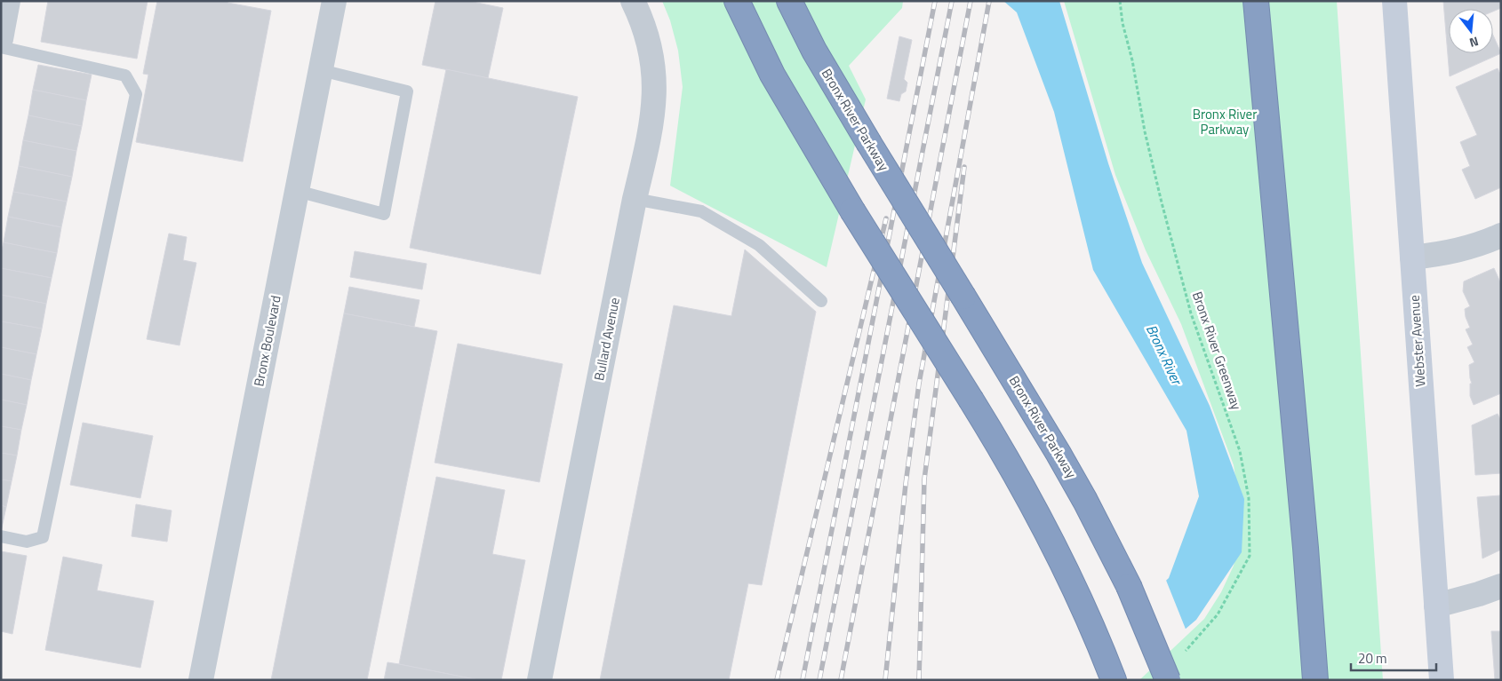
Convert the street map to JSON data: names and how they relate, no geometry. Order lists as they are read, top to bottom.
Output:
{
  "streets": {
    "highway": ["Bronx River Parkway"],
    "main road": ["Webster Avenue"],
    "street": ["Bullard Avenue", "Bronx Boulevard"],
    "path": ["Bronx River Greenway"]
  },
  "water": ["Bronx River"],
  "parks": ["Bronx River Parkway"],
  "scale_bar": "20 m",
  "north": "bottom"
}
